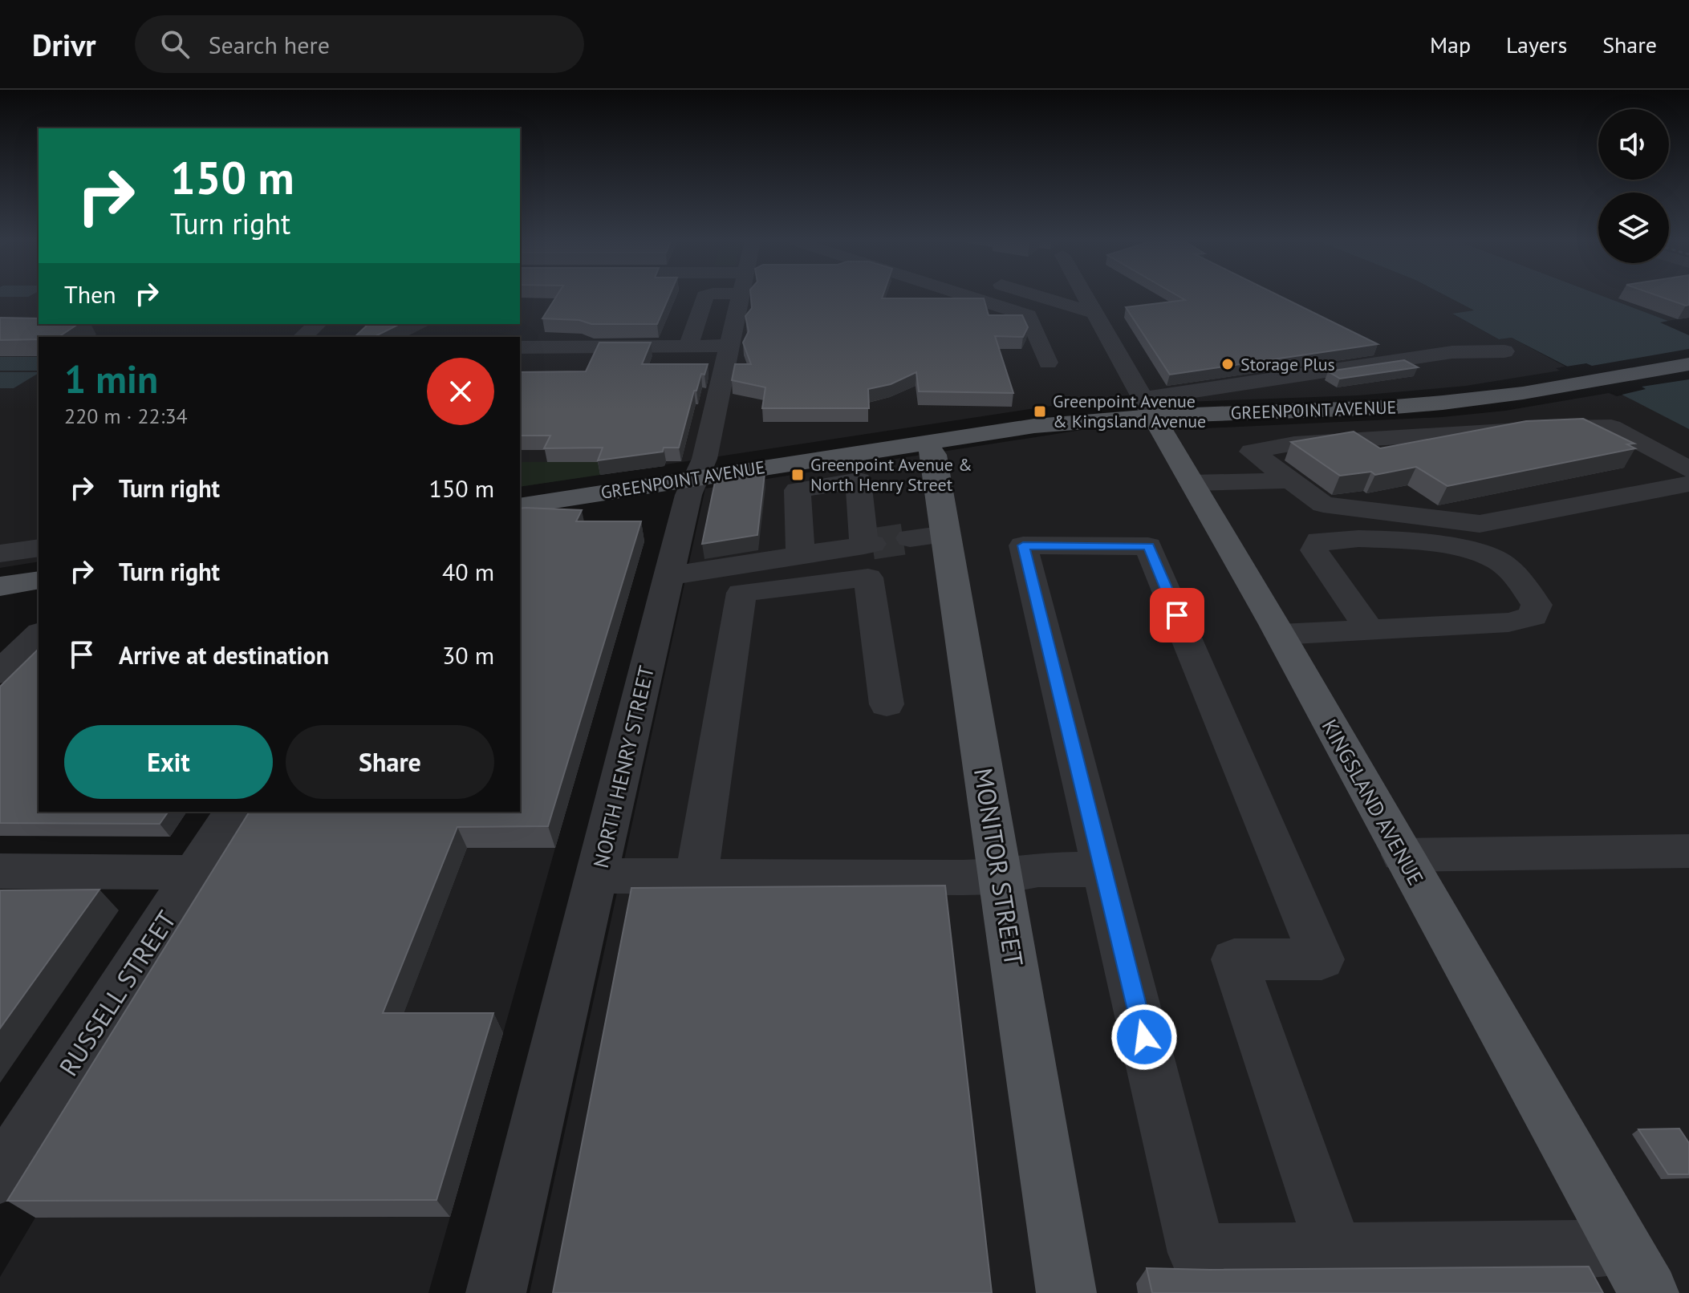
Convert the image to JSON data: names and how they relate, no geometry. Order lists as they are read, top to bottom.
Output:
{
  "streets": {
    "main road": ["GREENPOINT AVENUE", "KINGSLAND AVENUE", "MONITOR STREET"],
    "street": ["NORTH HENRY STREET", "RUSSELL STREET"]
  },
  "crossings": [
    ["GREENPOINT AVENUE", "NORTH HENRY STREET"],
    ["GREENPOINT AVENUE", "KINGSLAND AVENUE"],
    ["GREENPOINT AVENUE", "MONITOR STREET"]
  ],
  "places": {
    "other": ["Storage Plus"],
    "transit": ["Greenpoint Avenue & Kingsland Avenue", "Greenpoint Avenue & North Henry Street"]
  },
  "page": {
    "header": "Drivr",
    "search": "Search here",
    "nav": ["Map", "Layers", "Share"],
    "turn": ["150 m", "Turn right"],
    "then": "Then",
    "heading": ["1 min", "220 m · 22:34"],
    "list": [
      {
        "name": "Turn right",
        "value": "150 m"
      },
      {
        "name": "Turn right",
        "value": "40 m"
      },
      {
        "name": "Arrive at destination",
        "value": "30 m"
      }
    ],
    "buttons": ["Exit", "Share"]
  }
}
